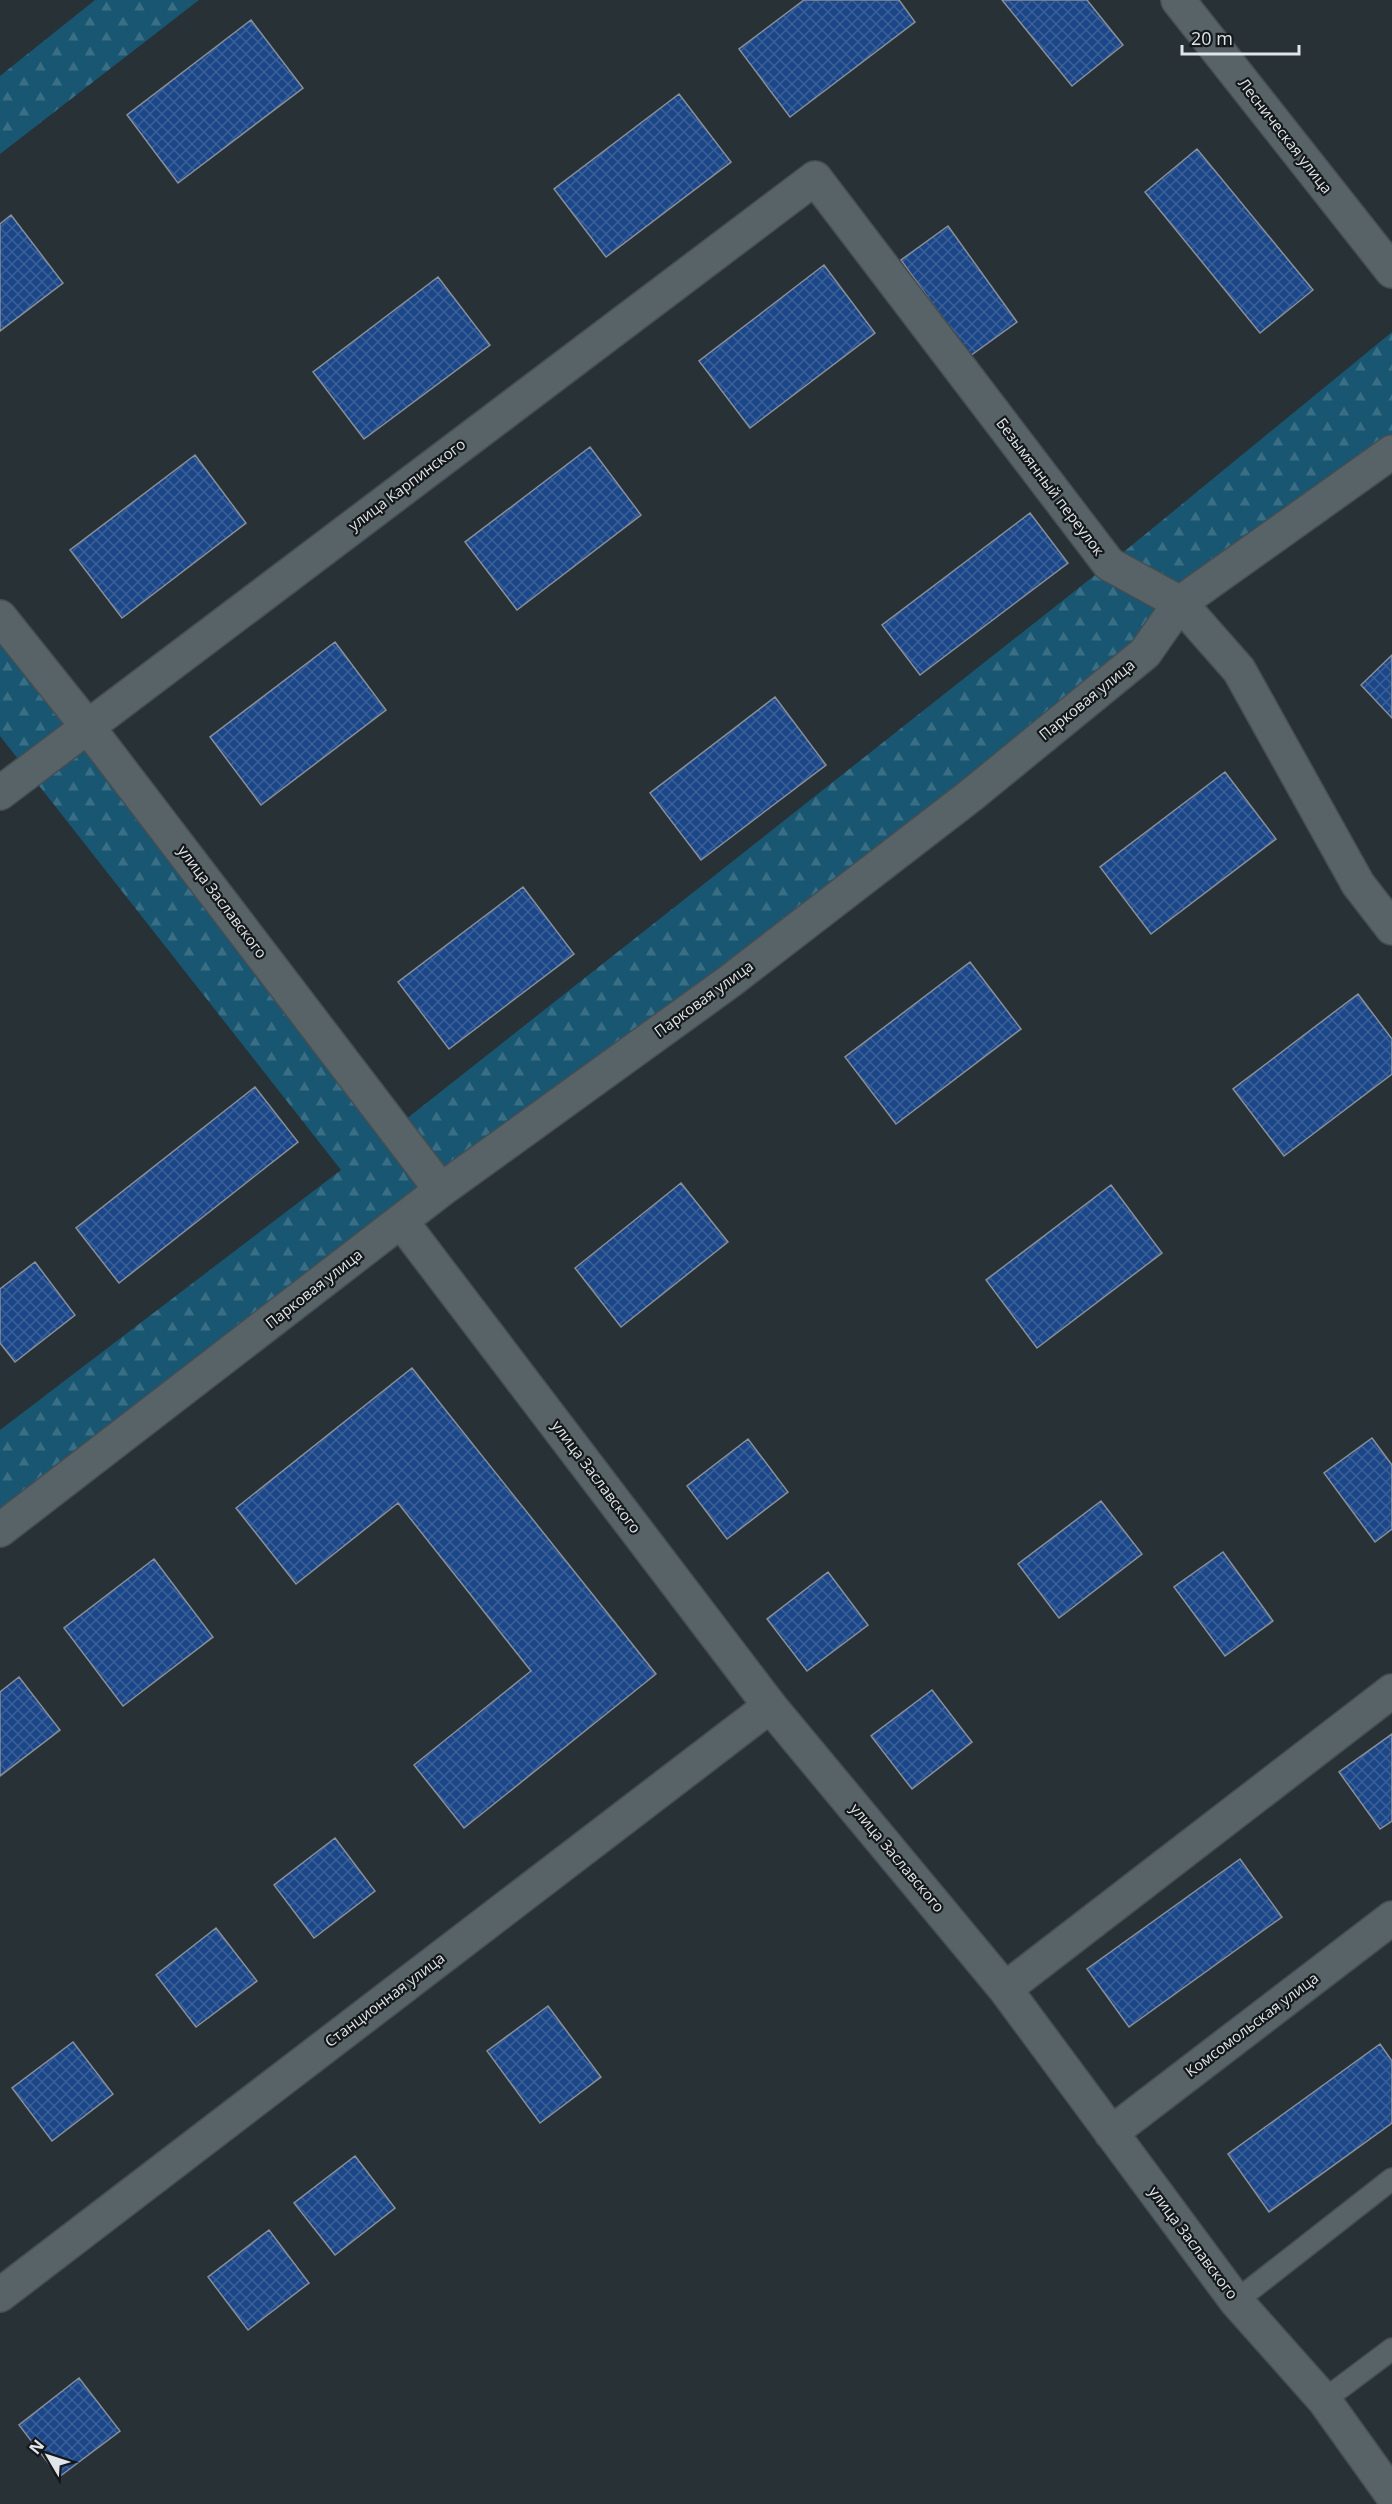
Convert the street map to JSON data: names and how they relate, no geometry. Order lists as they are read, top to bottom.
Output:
{
  "streets": {
    "street": [
      "Лесническая улица",
      "улица Карпинского",
      "Безымянный переулок",
      "Парковая улица",
      "улица Заславского",
      "Станционная улица",
      "Комсомольская улица"
    ]
  },
  "crossings": [
    ["улица Карпинского", "Безымянный переулок"],
    ["улица Карпинского", "улица Заславского"],
    ["Безымянный переулок", "Парковая улица"],
    ["Парковая улица", "улица Заславского"],
    ["улица Заславского", "Станционная улица"],
    ["улица Заславского", "Комсомольская улица"]
  ],
  "scale_bar": "20 m",
  "north": "top left"
}
